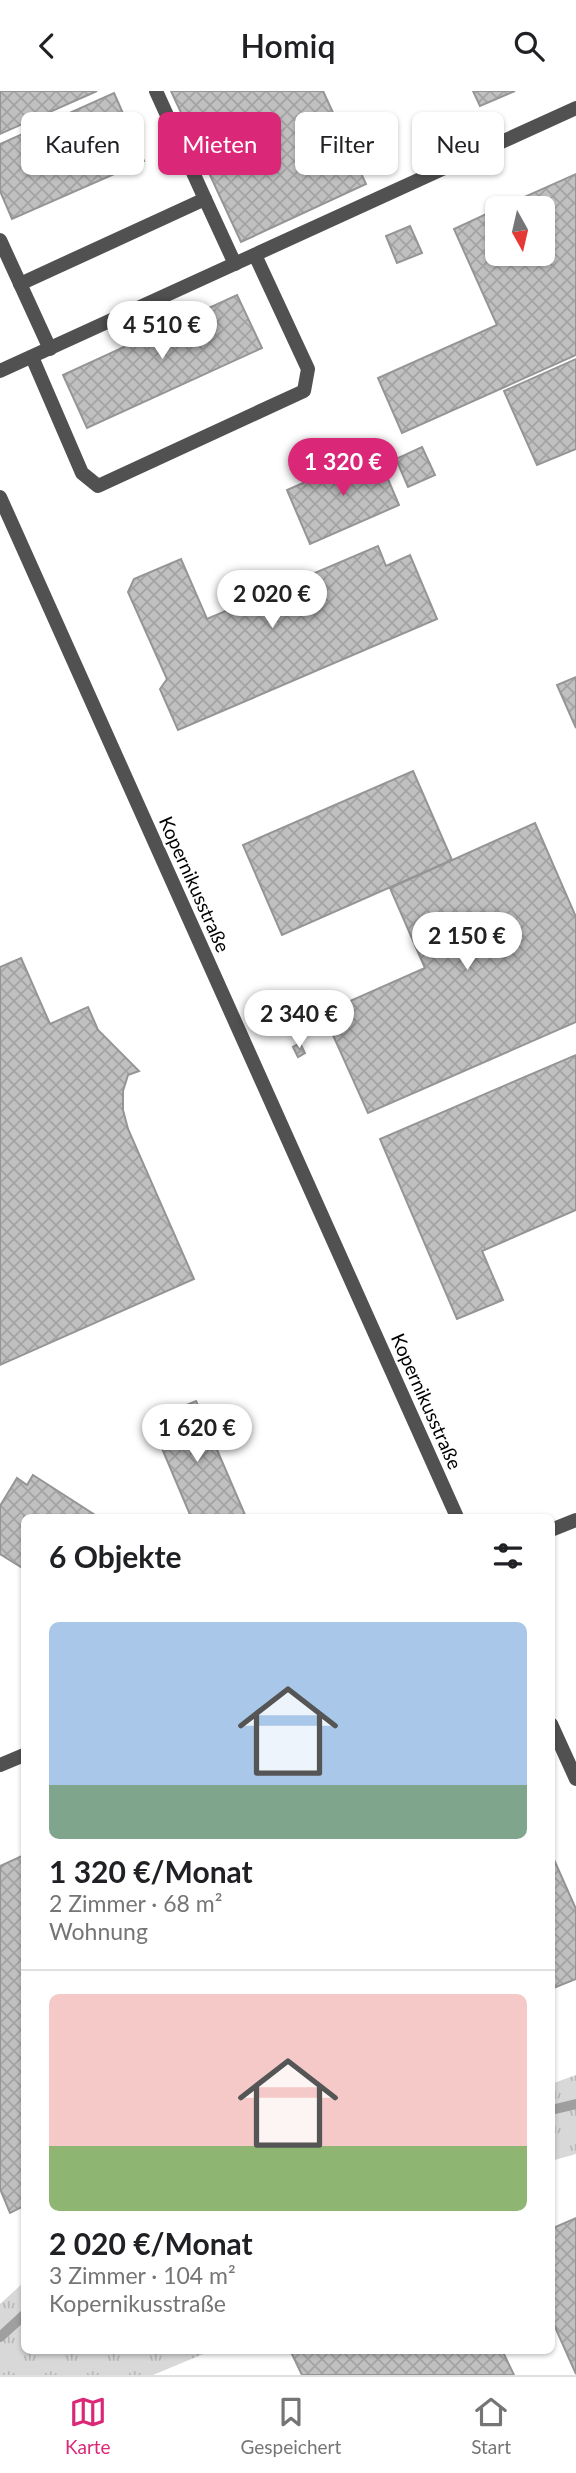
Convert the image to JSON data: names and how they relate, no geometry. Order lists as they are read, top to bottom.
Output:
{
  "streets": {
    "street": ["Kopernikusstraße"]
  },
  "north": "bottom",
  "page": {
    "header": "Homiq",
    "chip": [
      "Kaufen",
      "Mieten",
      "Filter",
      "Neu"
    ],
    "price": [
      "4 510 €",
      "1 320 €",
      "2 020 €",
      "2 150 €",
      "2 340 €",
      "1 620 €"
    ],
    "heading": "6 Objekte",
    "list": [
      {
        "name": "1 320 €/Monat",
        "note": "2 Zimmer · 68 m² · Wohnung"
      },
      {
        "name": "2 020 €/Monat",
        "note": "3 Zimmer · 104 m² · Kopernikusstraße"
      }
    ],
    "tabs": ["Karte", "Gespeichert", "Start"]
  }
}
